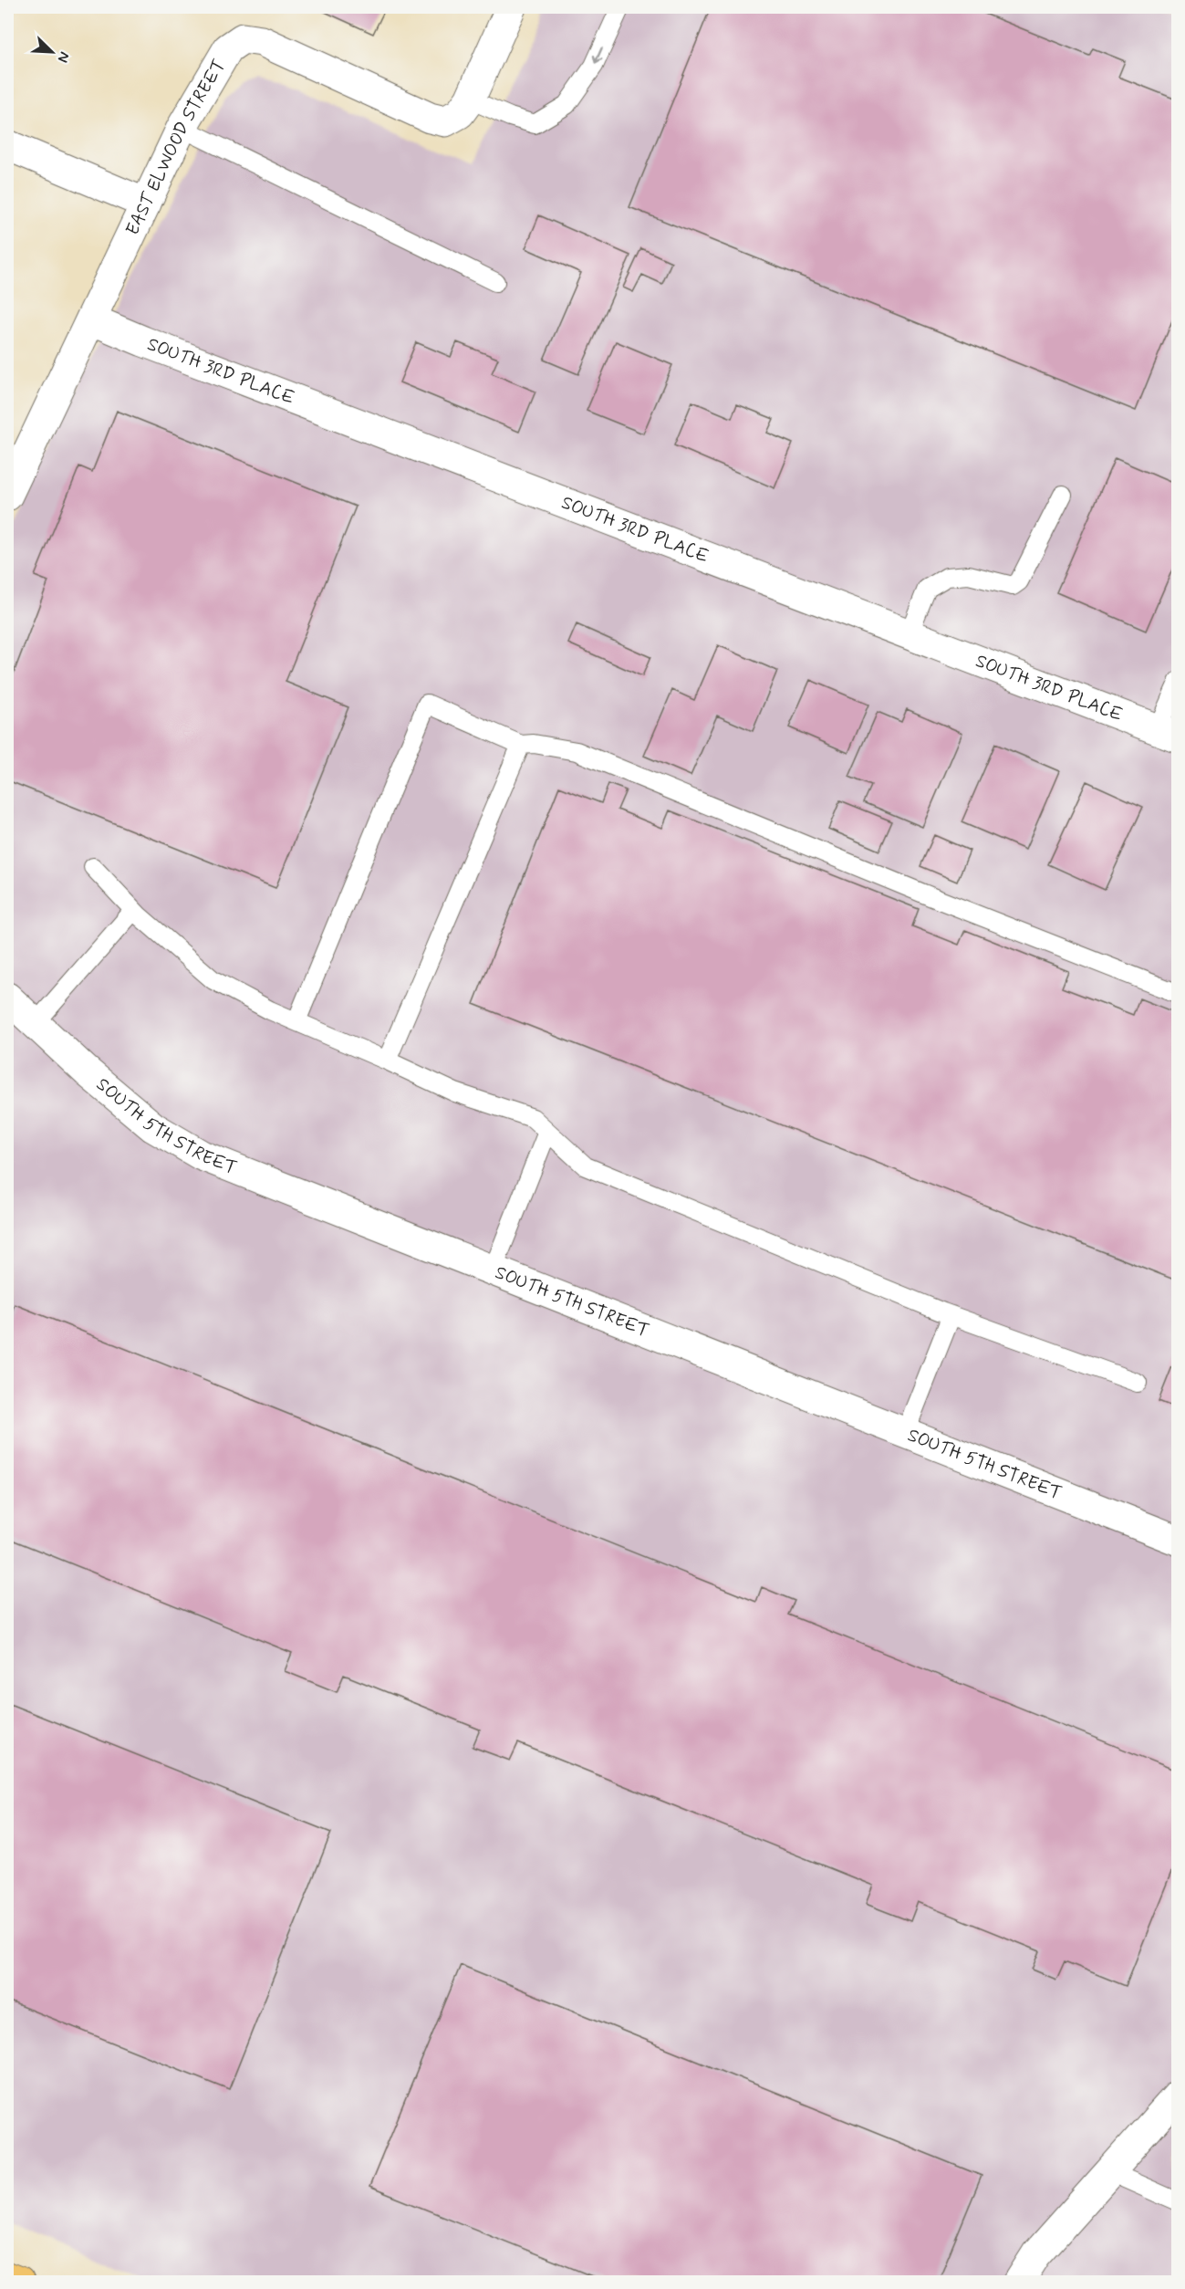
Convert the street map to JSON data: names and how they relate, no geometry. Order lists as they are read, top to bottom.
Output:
{
  "streets": {
    "street": ["EAST ELWOOD STREET", "SOUTH 3RD PLACE", "SOUTH 5TH STREET"]
  },
  "crossings": [
    ["EAST ELWOOD STREET", "SOUTH 3RD PLACE"]
  ],
  "north": "bottom right"
}
